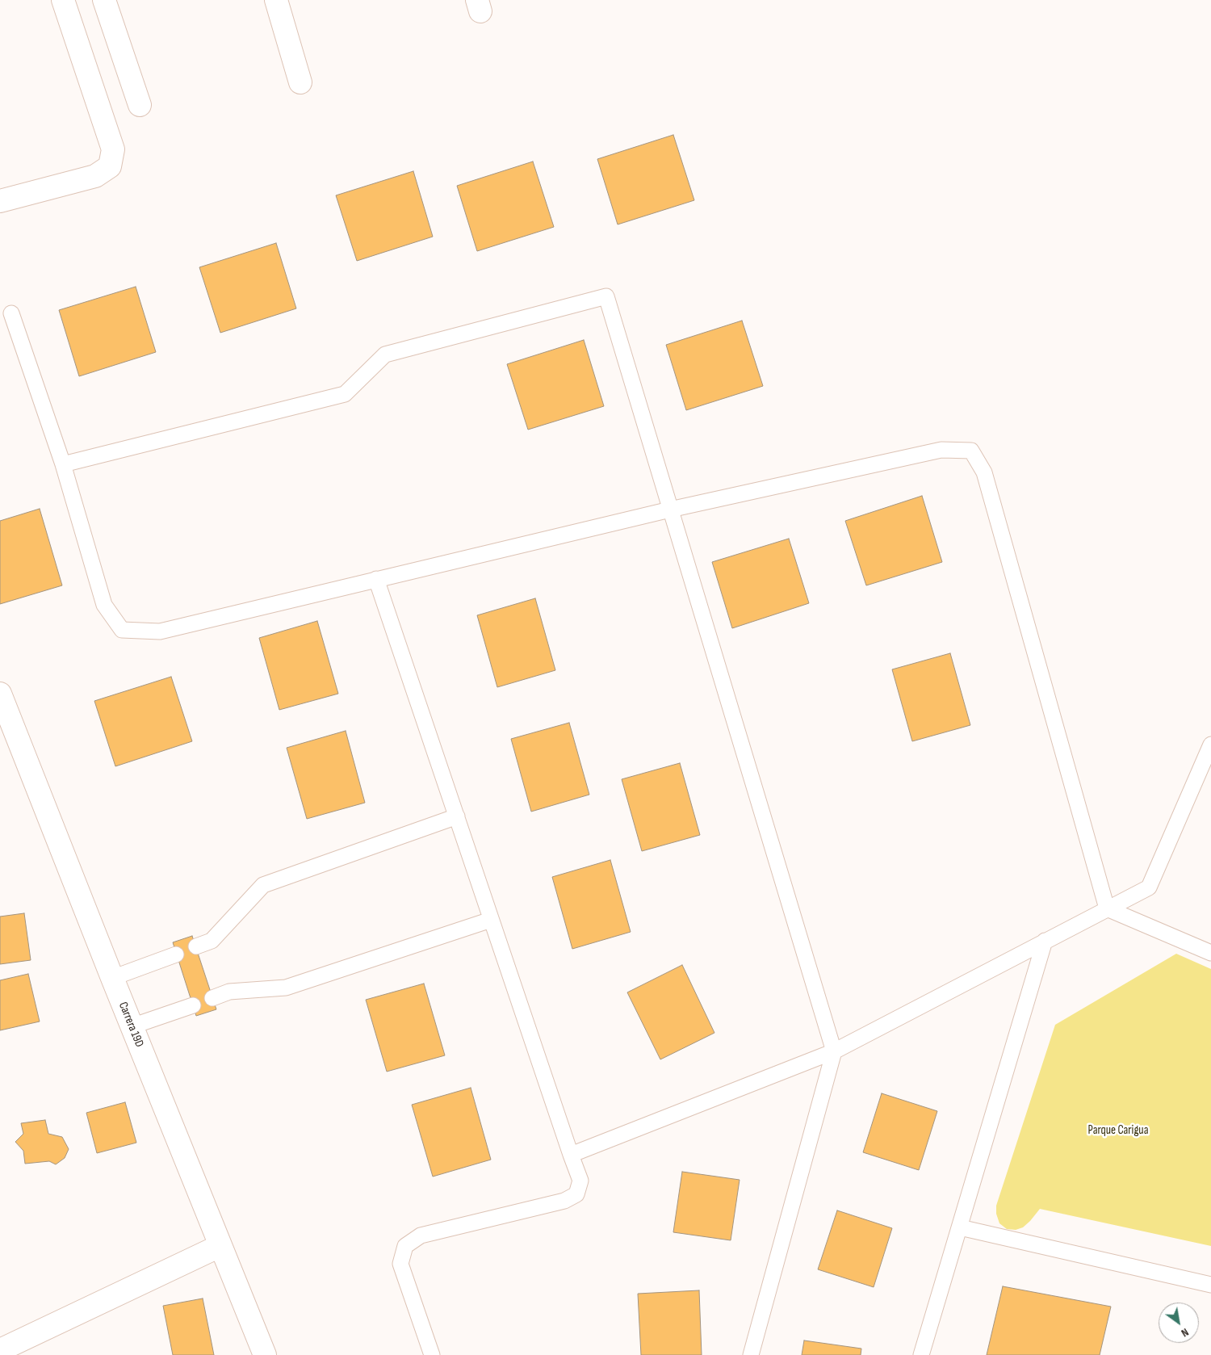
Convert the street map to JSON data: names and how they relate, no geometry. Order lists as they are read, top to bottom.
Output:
{
  "streets": {
    "street": ["Carrera 19D"]
  },
  "parks": ["Parque Carigua"],
  "north": "bottom right"
}
